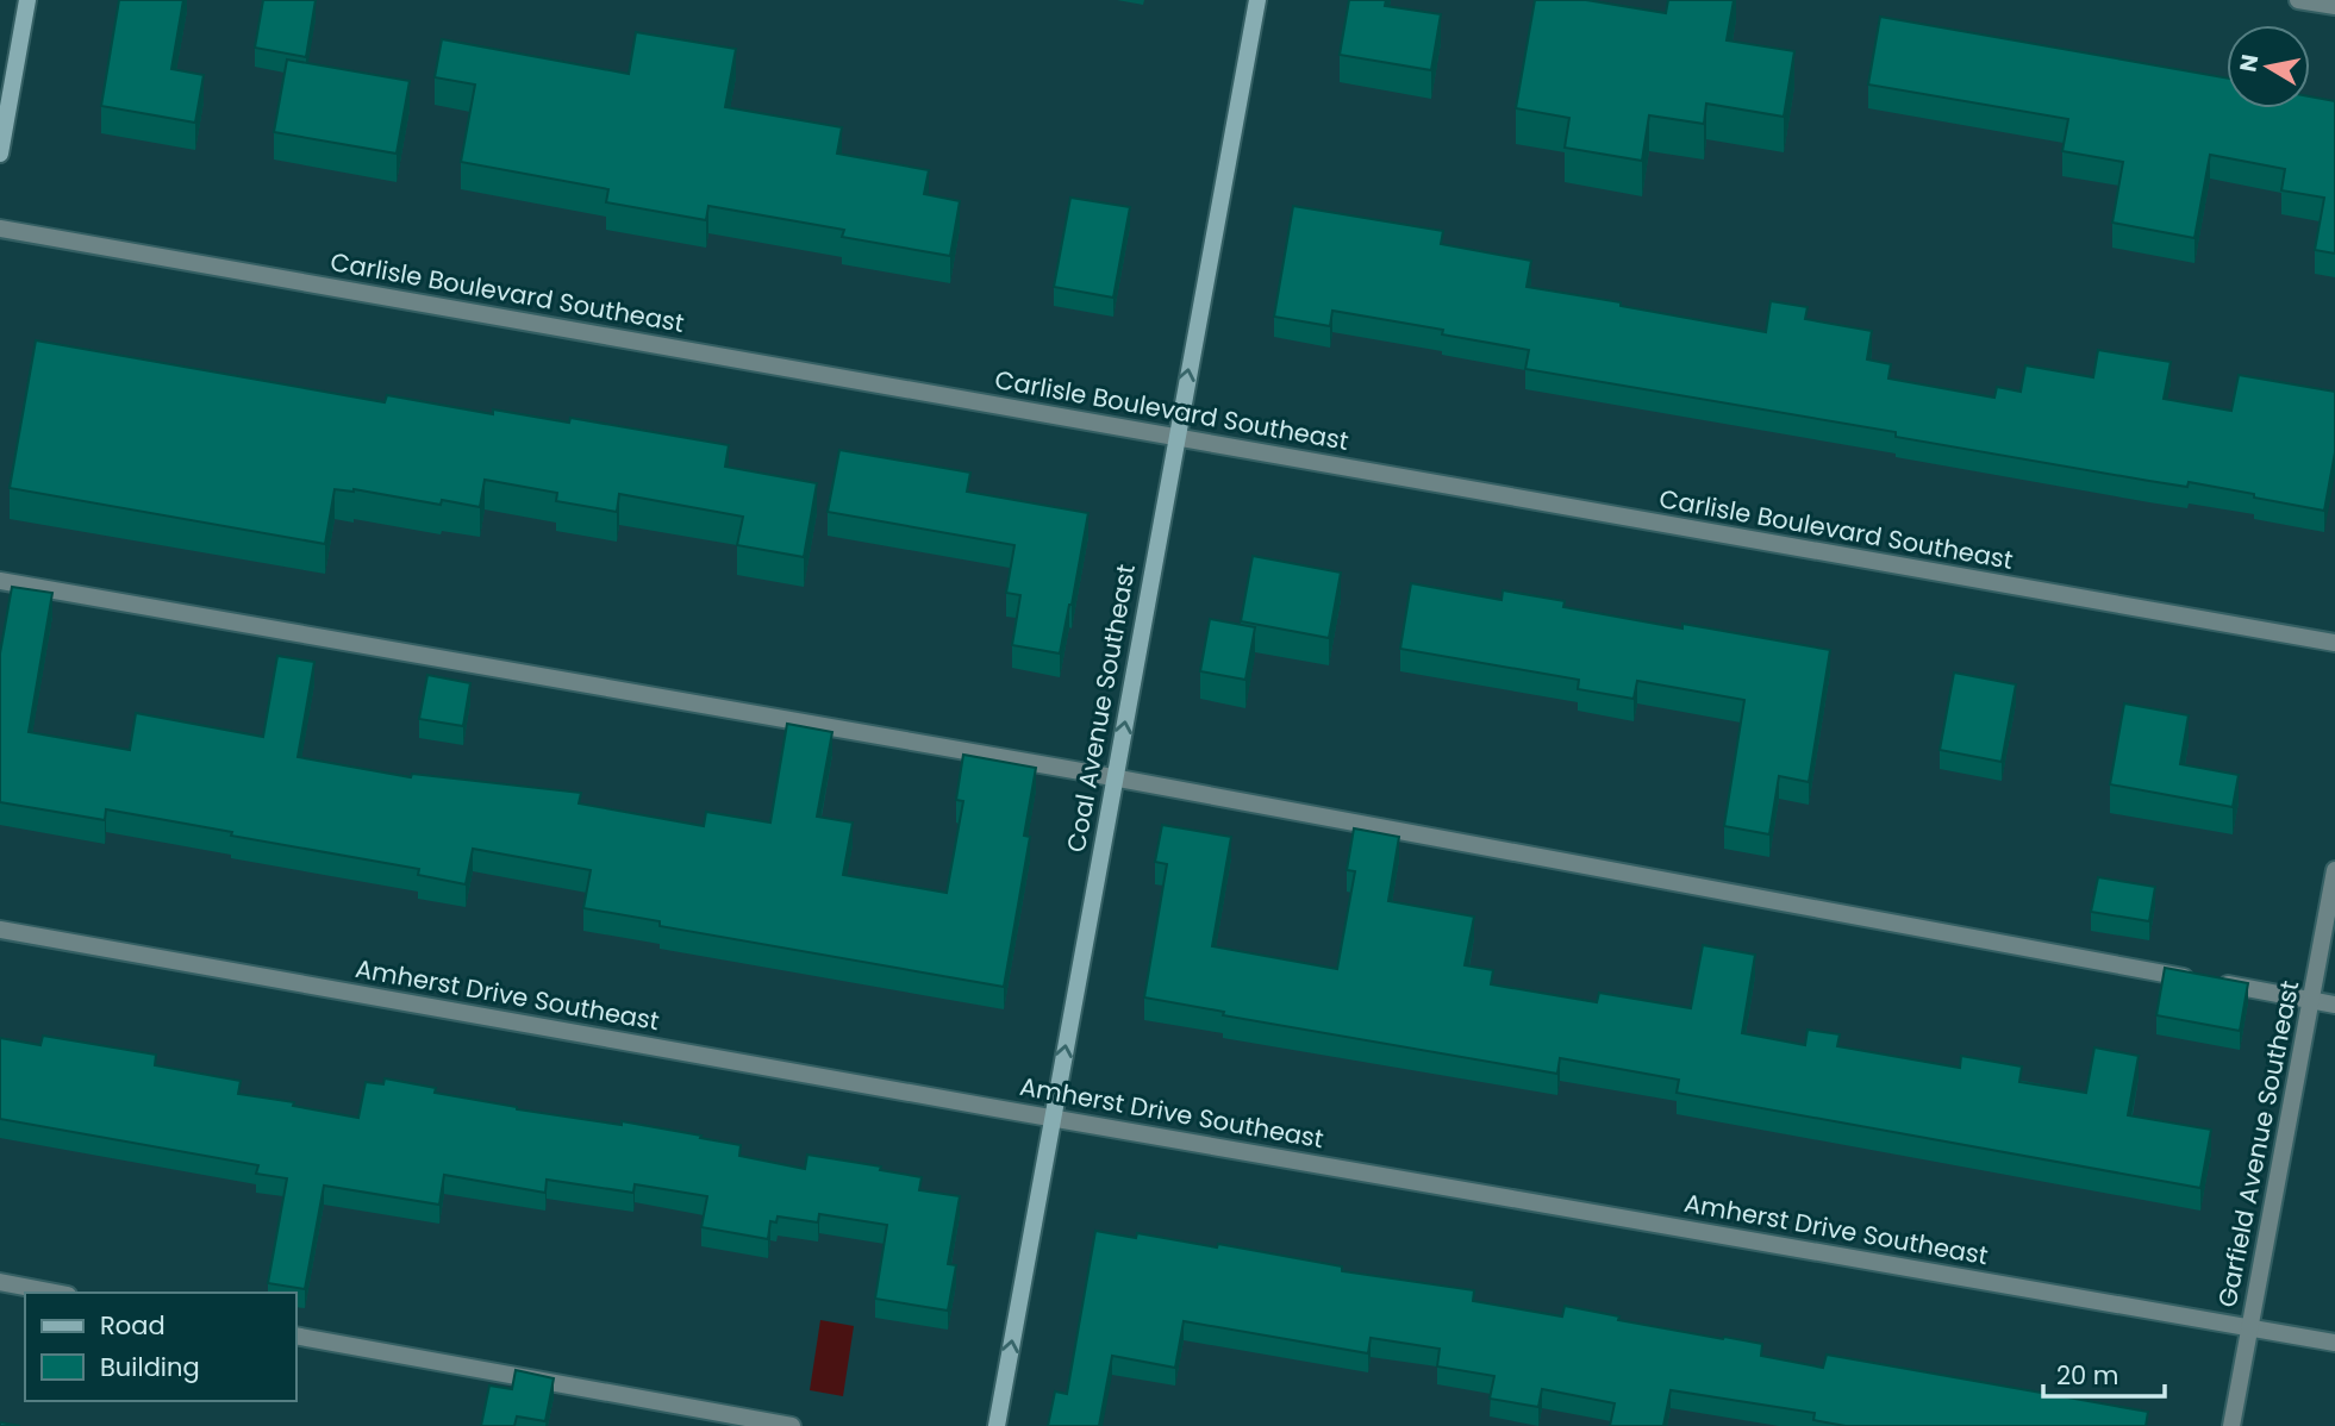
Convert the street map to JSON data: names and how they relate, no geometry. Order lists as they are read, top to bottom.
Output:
{
  "streets": {
    "main road": ["Coal Avenue Southeast"],
    "street": ["Carlisle Boulevard Southeast", "Amherst Drive Southeast", "Garfield Avenue Southeast"]
  },
  "crossings": [
    ["Carlisle Boulevard Southeast", "Coal Avenue Southeast"],
    ["Coal Avenue Southeast", "Amherst Drive Southeast"],
    ["Amherst Drive Southeast", "Garfield Avenue Southeast"]
  ],
  "one_way": ["Coal Avenue Southeast"],
  "legend": ["Road", "Building"],
  "scale_bar": "20 m",
  "north": "left"
}
